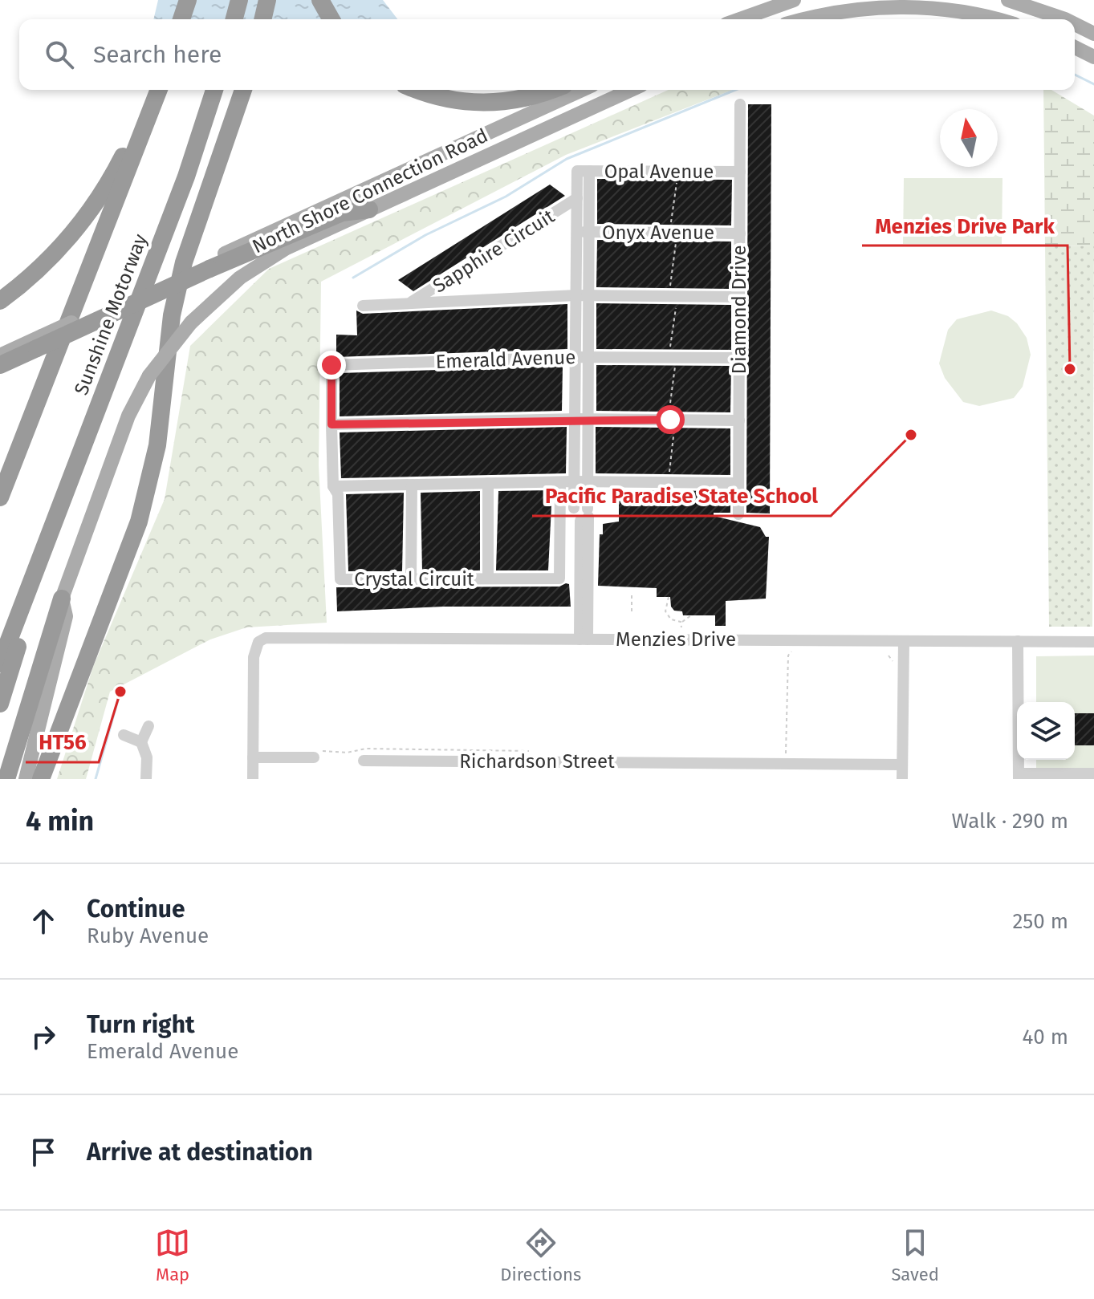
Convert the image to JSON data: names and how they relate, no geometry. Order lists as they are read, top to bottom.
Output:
{
  "streets": {
    "highway": ["Sunshine Motorway"],
    "main road": ["North Shore Connection Road"],
    "street": [
      "Opal Avenue",
      "Onyx Avenue",
      "Sapphire Circuit",
      "Diamond Drive",
      "Emerald Avenue",
      "Crystal Circuit",
      "Menzies Drive",
      "Richardson Street"
    ]
  },
  "crossings": [
    ["Opal Avenue", "Diamond Drive"],
    ["Onyx Avenue", "Diamond Drive"],
    ["Sapphire Circuit", "Diamond Drive"],
    ["Diamond Drive", "Emerald Avenue"]
  ],
  "places": ["Menzies Drive Park", "Pacific Paradise State School", "HT56"],
  "north": "top",
  "page": {
    "search": "Search here",
    "heading": ["4 min", "Walk · 290 m"],
    "list": [
      ["Continue", "Ruby Avenue", "250 m"],
      ["Turn right", "Emerald Avenue", "40 m"],
      "Arrive at destination"
    ],
    "nav": ["Map", "Directions", "Saved"]
  }
}
